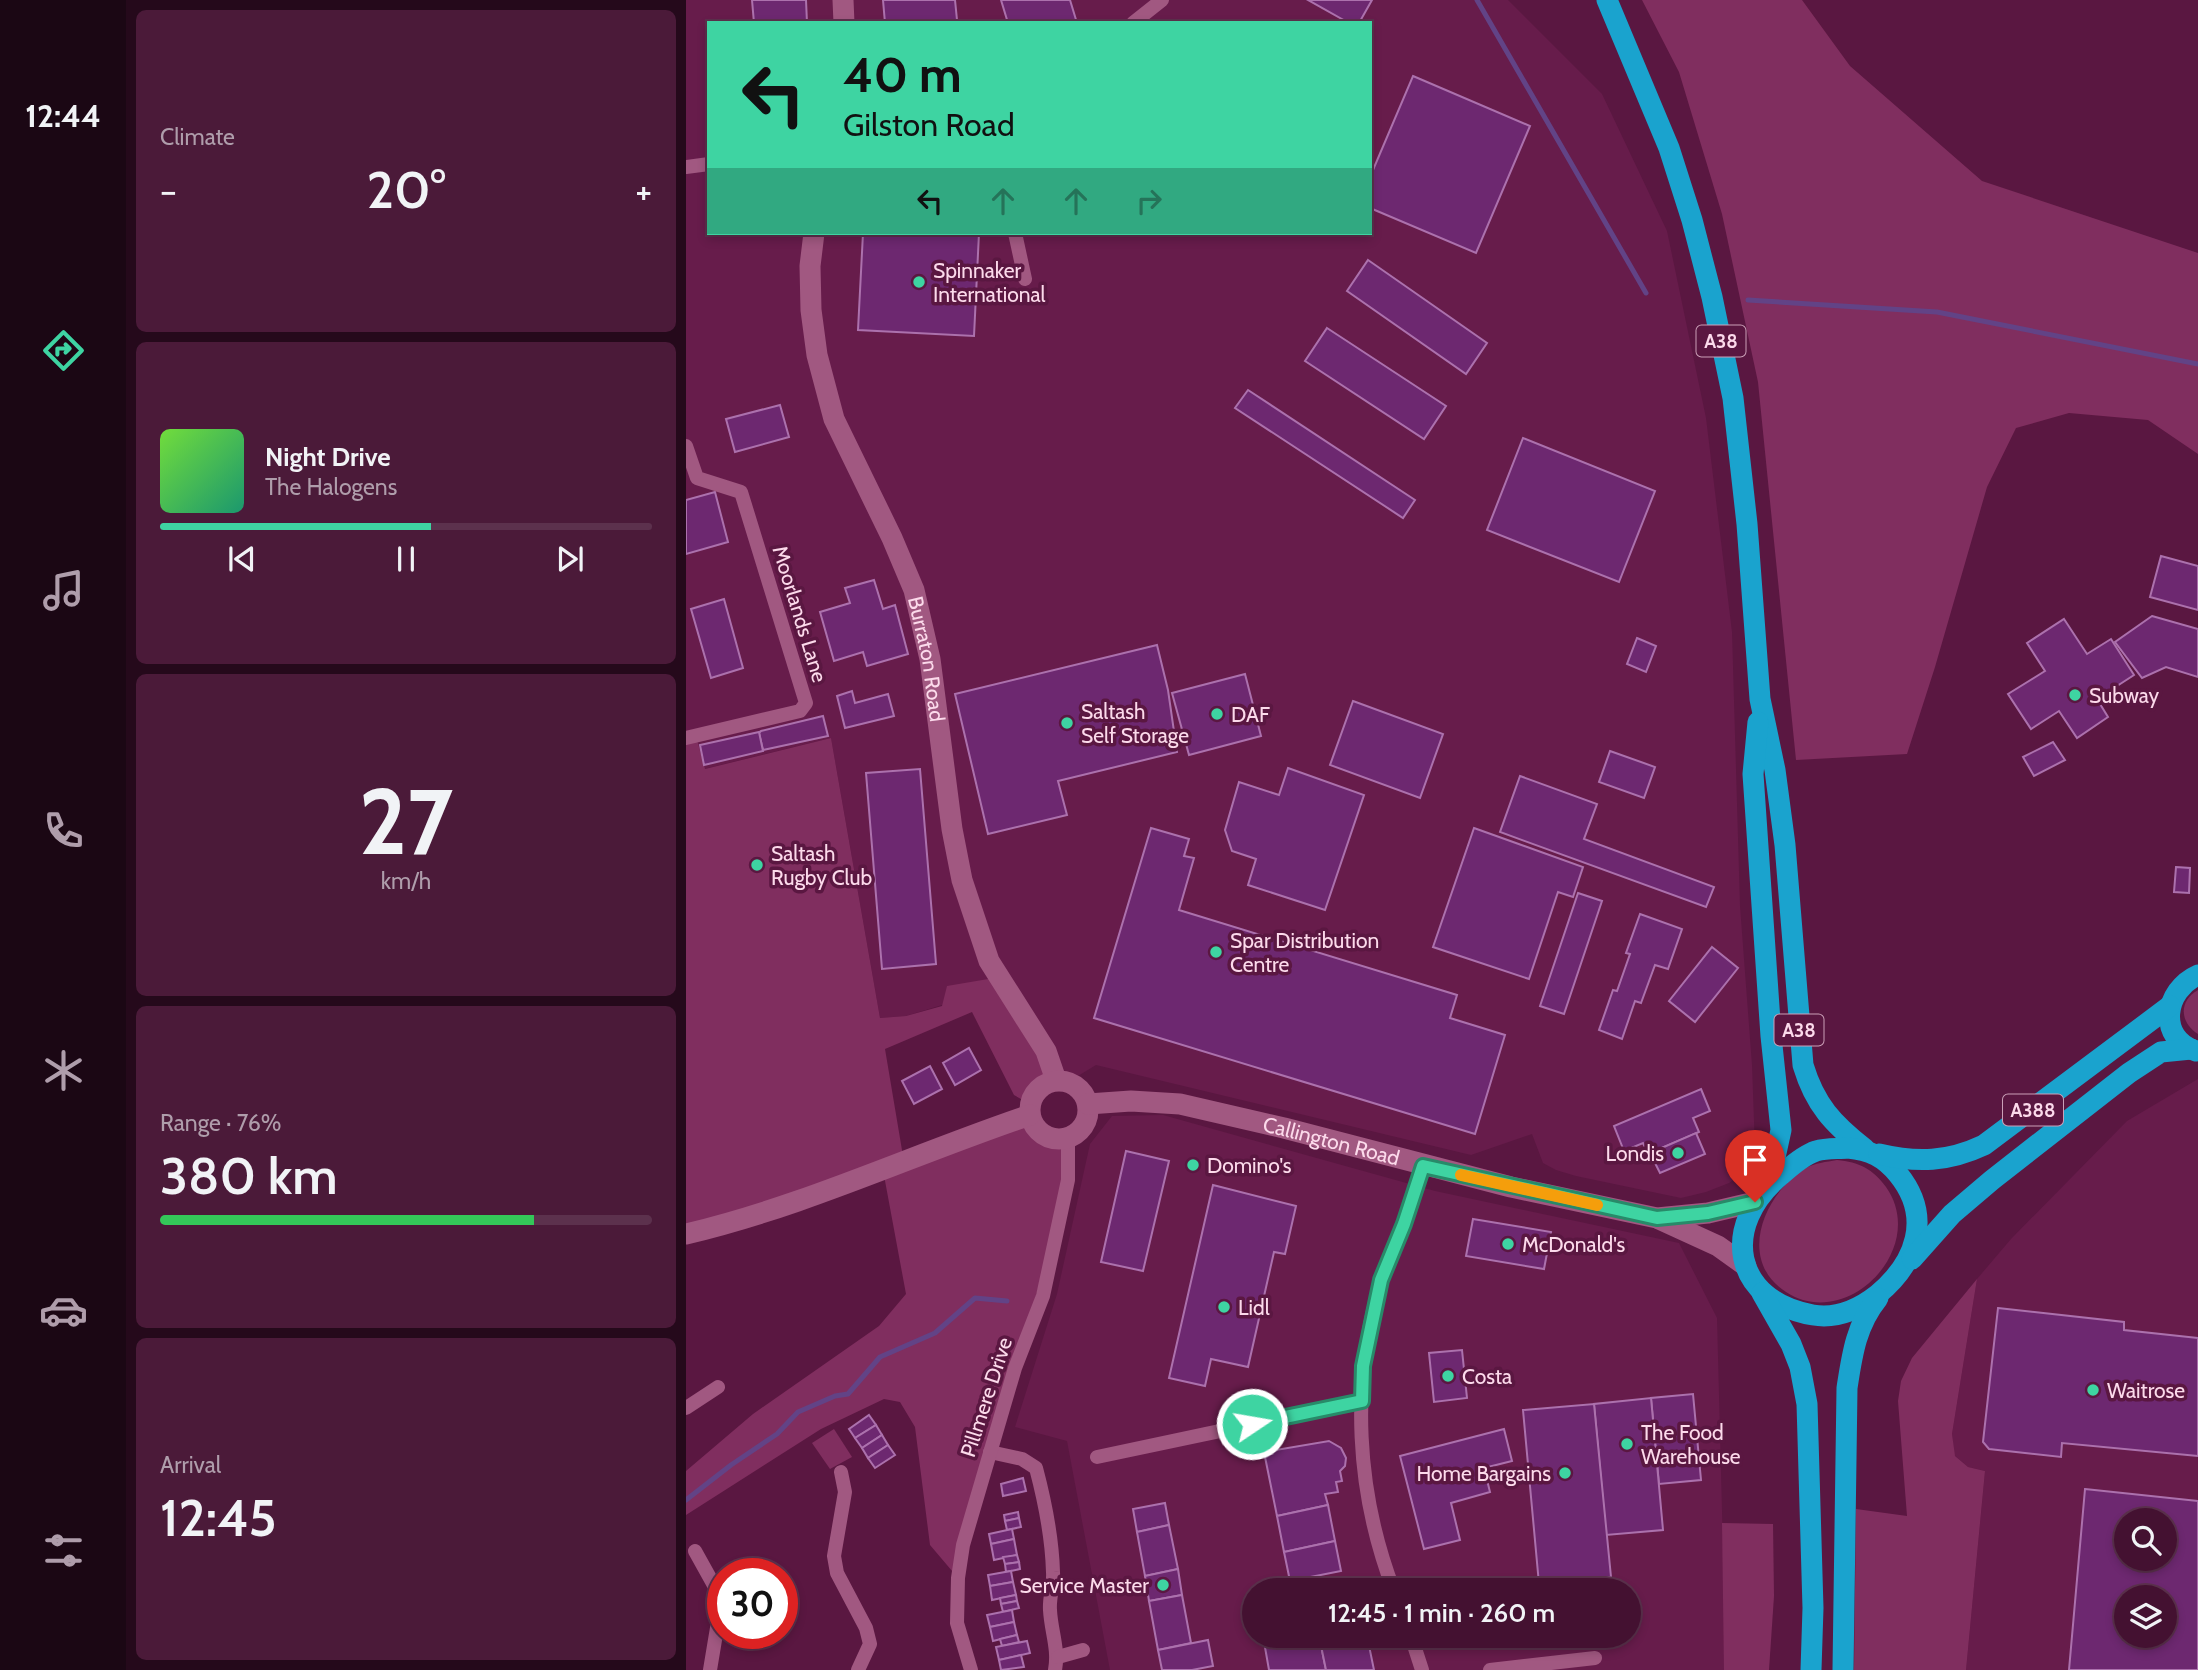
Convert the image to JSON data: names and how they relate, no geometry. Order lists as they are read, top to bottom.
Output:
{
  "streets": {
    "highway": ["A38", "A388"],
    "main road": ["Burraton Road", "Callington Road"],
    "street": ["Moorlands Lane", "Pillmere Drive"]
  },
  "crossings": [
    ["A38", "A388"],
    ["A38", "Callington Road"],
    ["Burraton Road", "Callington Road"],
    ["Burraton Road", "Pillmere Drive"],
    ["A388", "Callington Road"],
    ["Callington Road", "Pillmere Drive"]
  ],
  "places": [
    "Spinnaker International",
    "Subway",
    "DAF",
    "Saltash Self Storage",
    "Saltash Rugby Club",
    "Spar Distribution Centre",
    "Londis",
    "Domino's",
    "McDonald's",
    "Lidl",
    "Costa",
    "Waitrose",
    "The Food Warehouse",
    "Home Bargains",
    "Service Master"
  ],
  "page": {
    "tabs": "12:44",
    "tile": [
      "Climate",
      ["27", "km/h"],
      ["Range · 76%", "380 km"],
      ["Arrival", "12:45"]
    ],
    "turn": ["40 m", "Gilston Road"],
    "heat": ["−", "20°", "+"],
    "song": ["Night Drive", "The Halogens"],
    "limit": "30",
    "trip": "12:45 · 1 min · 260 m"
  }
}
